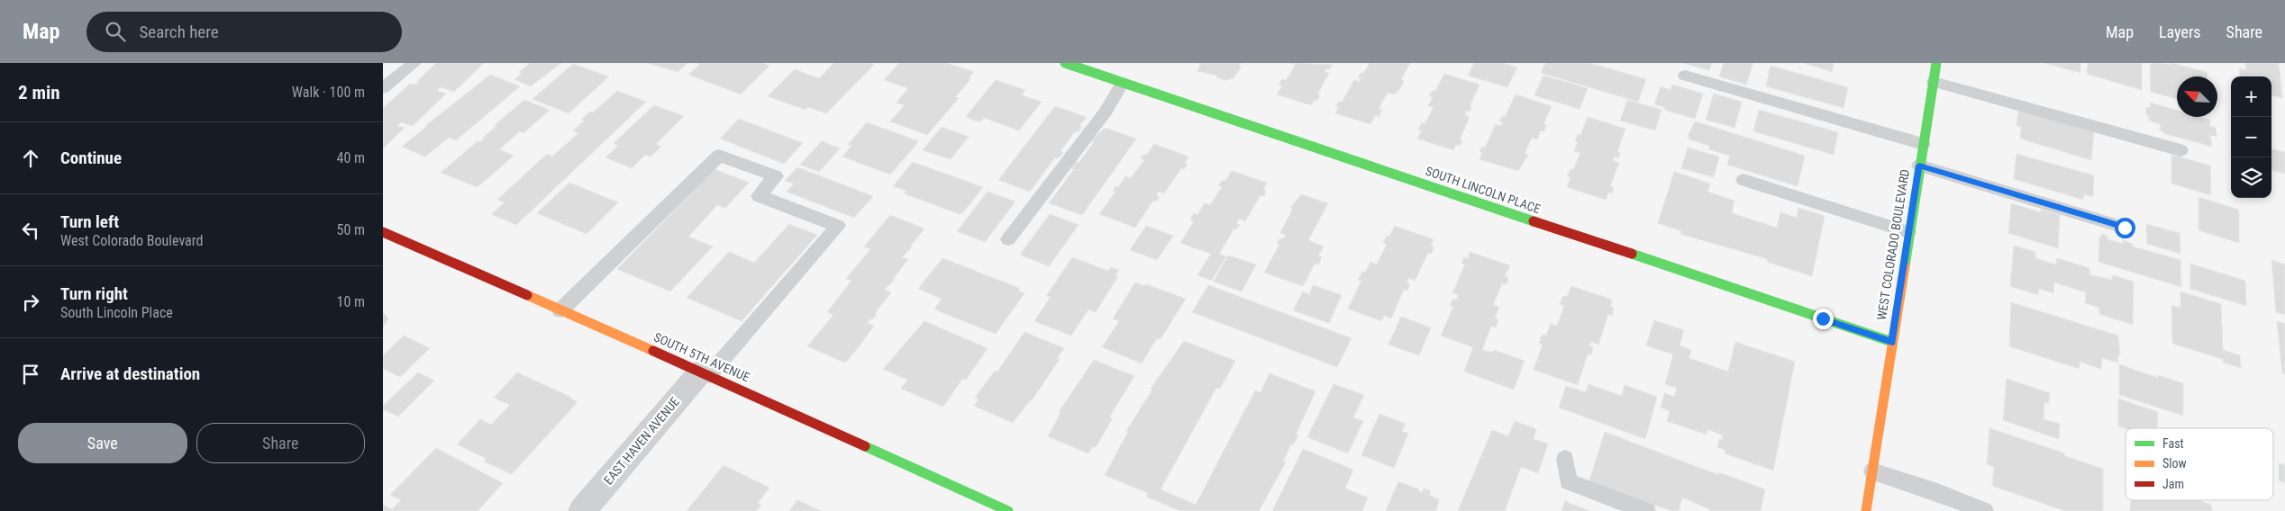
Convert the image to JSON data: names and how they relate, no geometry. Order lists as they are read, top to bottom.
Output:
{
  "streets": {
    "street": [
      "SOUTH LINCOLN PLACE",
      "WEST COLORADO BOULEVARD",
      "SOUTH 5TH AVENUE",
      "EAST HAVEN AVENUE"
    ]
  },
  "crossings": [
    ["SOUTH LINCOLN PLACE", "WEST COLORADO BOULEVARD"],
    ["SOUTH 5TH AVENUE", "EAST HAVEN AVENUE"]
  ],
  "legend": ["Fast", "Slow", "Jam"],
  "north": "top left",
  "page": {
    "header": "Map",
    "search": "Search here",
    "nav": ["Map", "Layers", "Share"],
    "heading": ["2 min", "Walk · 100 m"],
    "map_buttons": ["+", "−"],
    "list": [
      ["Continue", "40 m"],
      ["Turn left", "West Colorado Boulevard", "50 m"],
      ["Turn right", "South Lincoln Place", "10 m"],
      "Arrive at destination"
    ],
    "buttons": ["Save", "Share"]
  }
}
